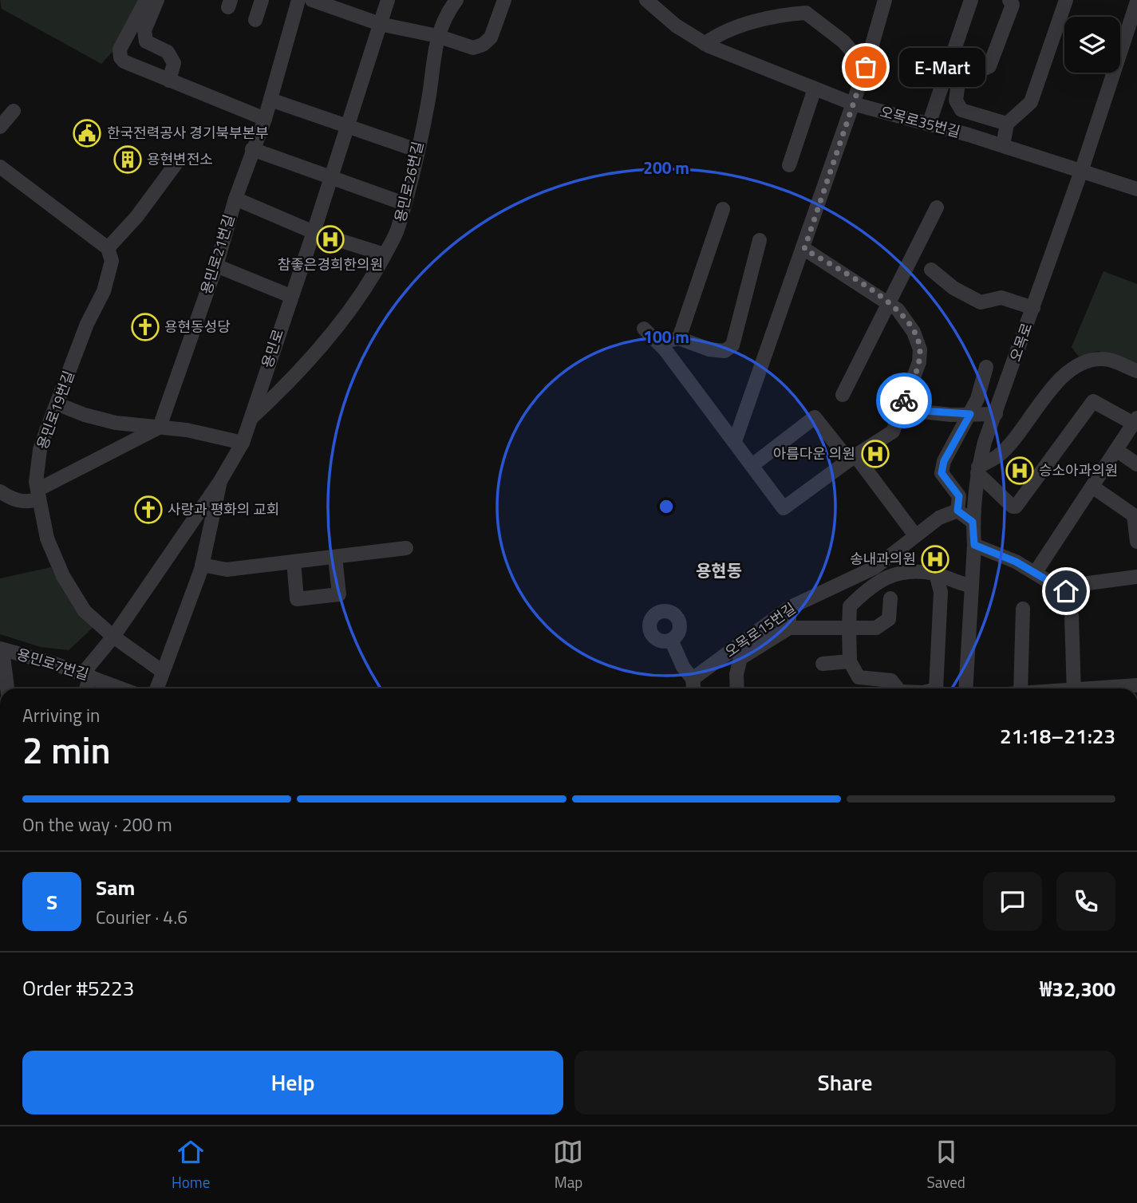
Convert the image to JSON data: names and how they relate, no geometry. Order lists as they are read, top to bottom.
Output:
{
  "streets": {
    "street": [
      "오목로35번길",
      "용민로26번길",
      "용민로21번길",
      "오목로",
      "용민로",
      "용민로19번길",
      "오목로15번길",
      "용민로7번길"
    ]
  },
  "crossings": [
    ["오목로35번길", "오목로"],
    ["용민로26번길", "용민로"],
    ["용민로", "용민로19번길"]
  ],
  "districts": ["용현동"],
  "places": {
    "other": ["E-Mart"],
    "public building": ["한국전력공사 경기북부본부"],
    "building": ["용현변전소"],
    "hospital": [
      "참좋은경희한의원",
      "아름다운 의원",
      "승소아과의원",
      "송내과의원"
    ],
    "church": ["용현동성당", "사랑과 평화의 교회"]
  },
  "page": {
    "bubble": "E-Mart",
    "heading": ["2 min", "Arriving in", "21:18–21:23"],
    "panel": [
      "Sam",
      "Courier · 4.6",
      "Order #5223",
      "₩32,300"
    ],
    "bar": "On the way · 200 m",
    "round": "S",
    "buttons": ["Help", "Share"],
    "tabs": ["Home", "Map", "Saved"]
  },
  "rings": ["200 m", "100 m"]
}
